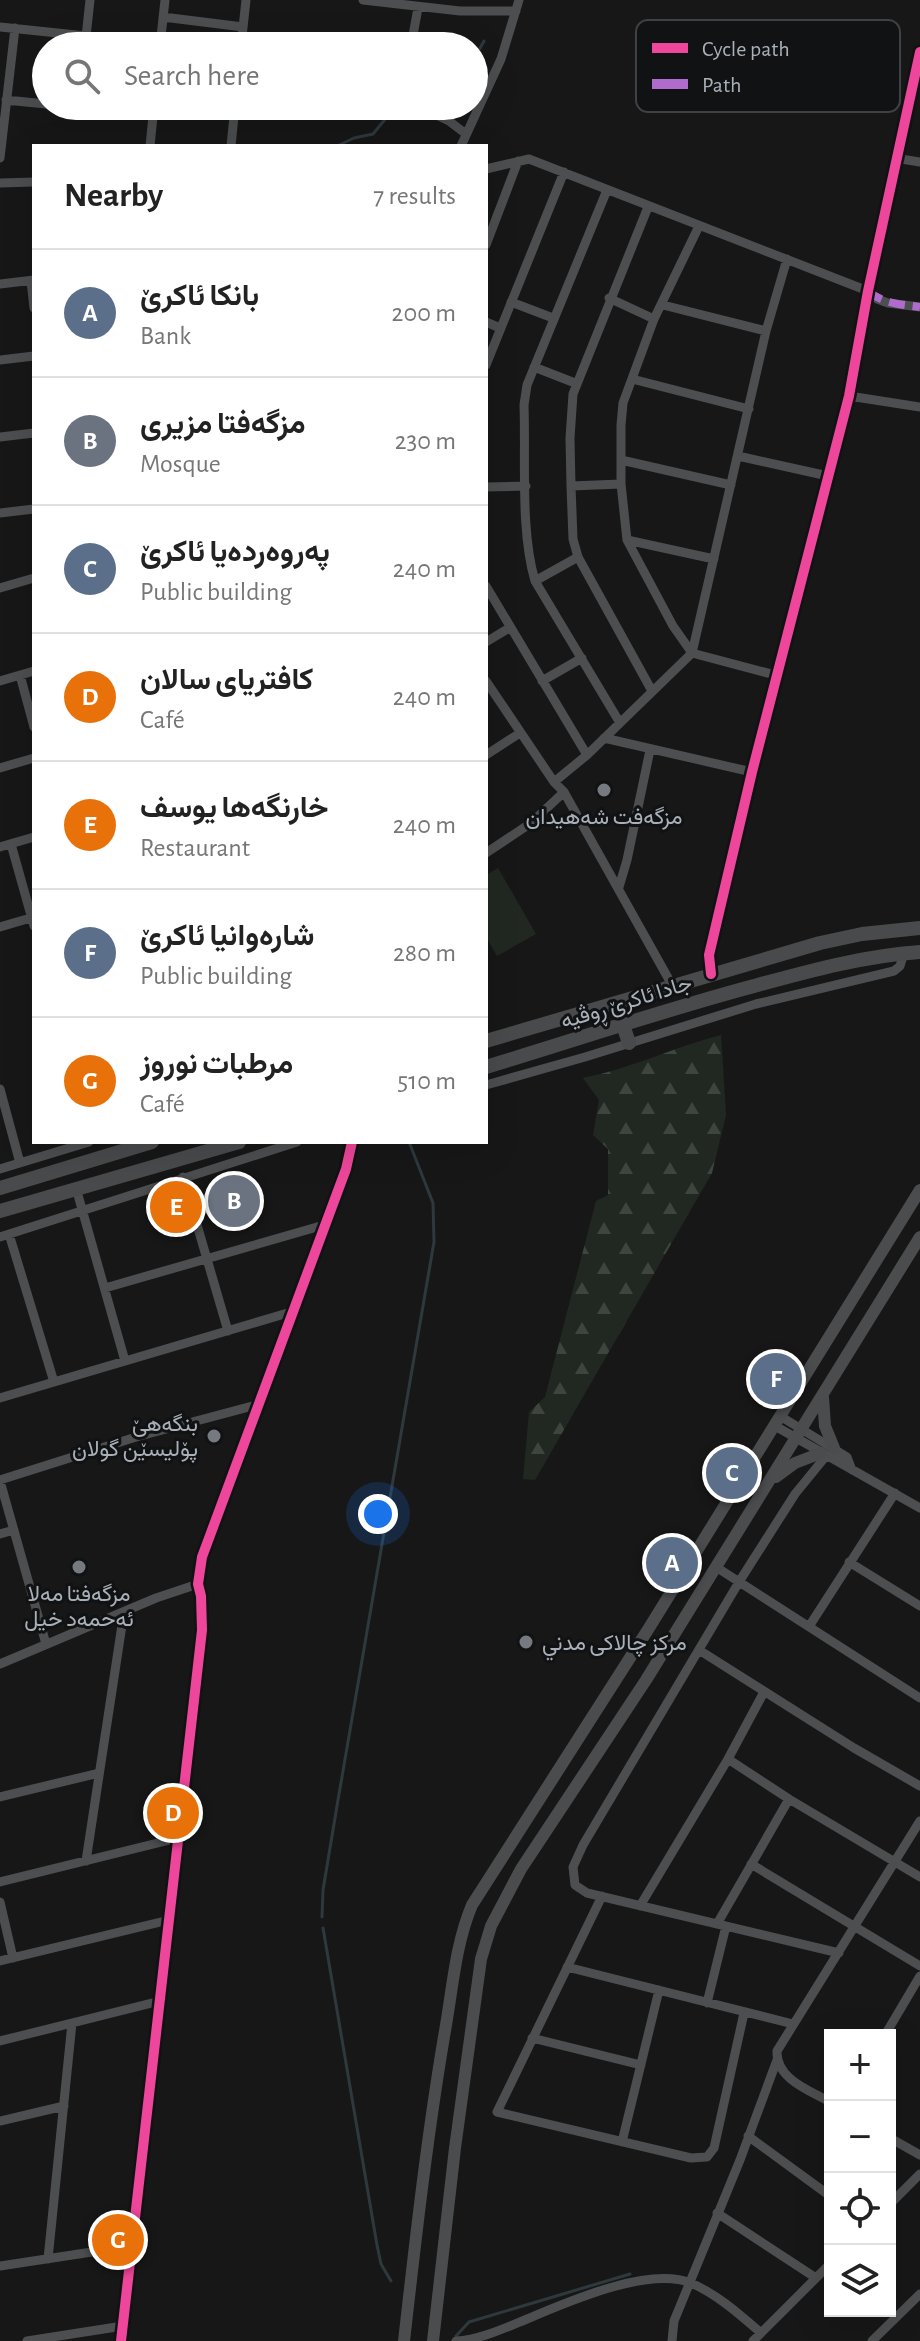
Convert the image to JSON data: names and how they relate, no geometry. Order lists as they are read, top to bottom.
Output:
{
  "streets": {
    "highway": ["جادا ئاکرێ ڕوڤیە"]
  },
  "places": [
    "مزگەفت شه‌هيدان",
    "بنگە‌ھێ پۆلیسێن گولان",
    "مزگەفتا مەلا ئەحمەد خیل",
    "مركز چالاکى مدني"
  ],
  "legend": ["Cycle path", "Path"],
  "page": {
    "search": "Search here",
    "heading": ["Nearby", "7 results"],
    "list": [
      {
        "mark": "A",
        "name": "بانکا ئاکرێ",
        "note": "Bank",
        "value": "200 m"
      },
      {
        "mark": "B",
        "name": "مزگەفتا مزیری",
        "note": "Mosque",
        "value": "230 m"
      },
      {
        "mark": "C",
        "name": "پەروەردەیا ئاكرێ",
        "note": "Public building",
        "value": "240 m"
      },
      {
        "mark": "D",
        "name": "کافتریای سالان",
        "note": "Café",
        "value": "240 m"
      },
      {
        "mark": "E",
        "name": "خارنگەها یوسف",
        "note": "Restaurant",
        "value": "240 m"
      },
      {
        "mark": "F",
        "name": "شارەوانیا ئاکرێ",
        "note": "Public building",
        "value": "280 m"
      },
      {
        "mark": "G",
        "name": "مرطبات نوروز",
        "note": "Café",
        "value": "510 m"
      }
    ],
    "pins": [
      "B",
      "E",
      "F",
      "C",
      "A",
      "D",
      "G"
    ],
    "map_buttons": ["+", "−"]
  }
}
